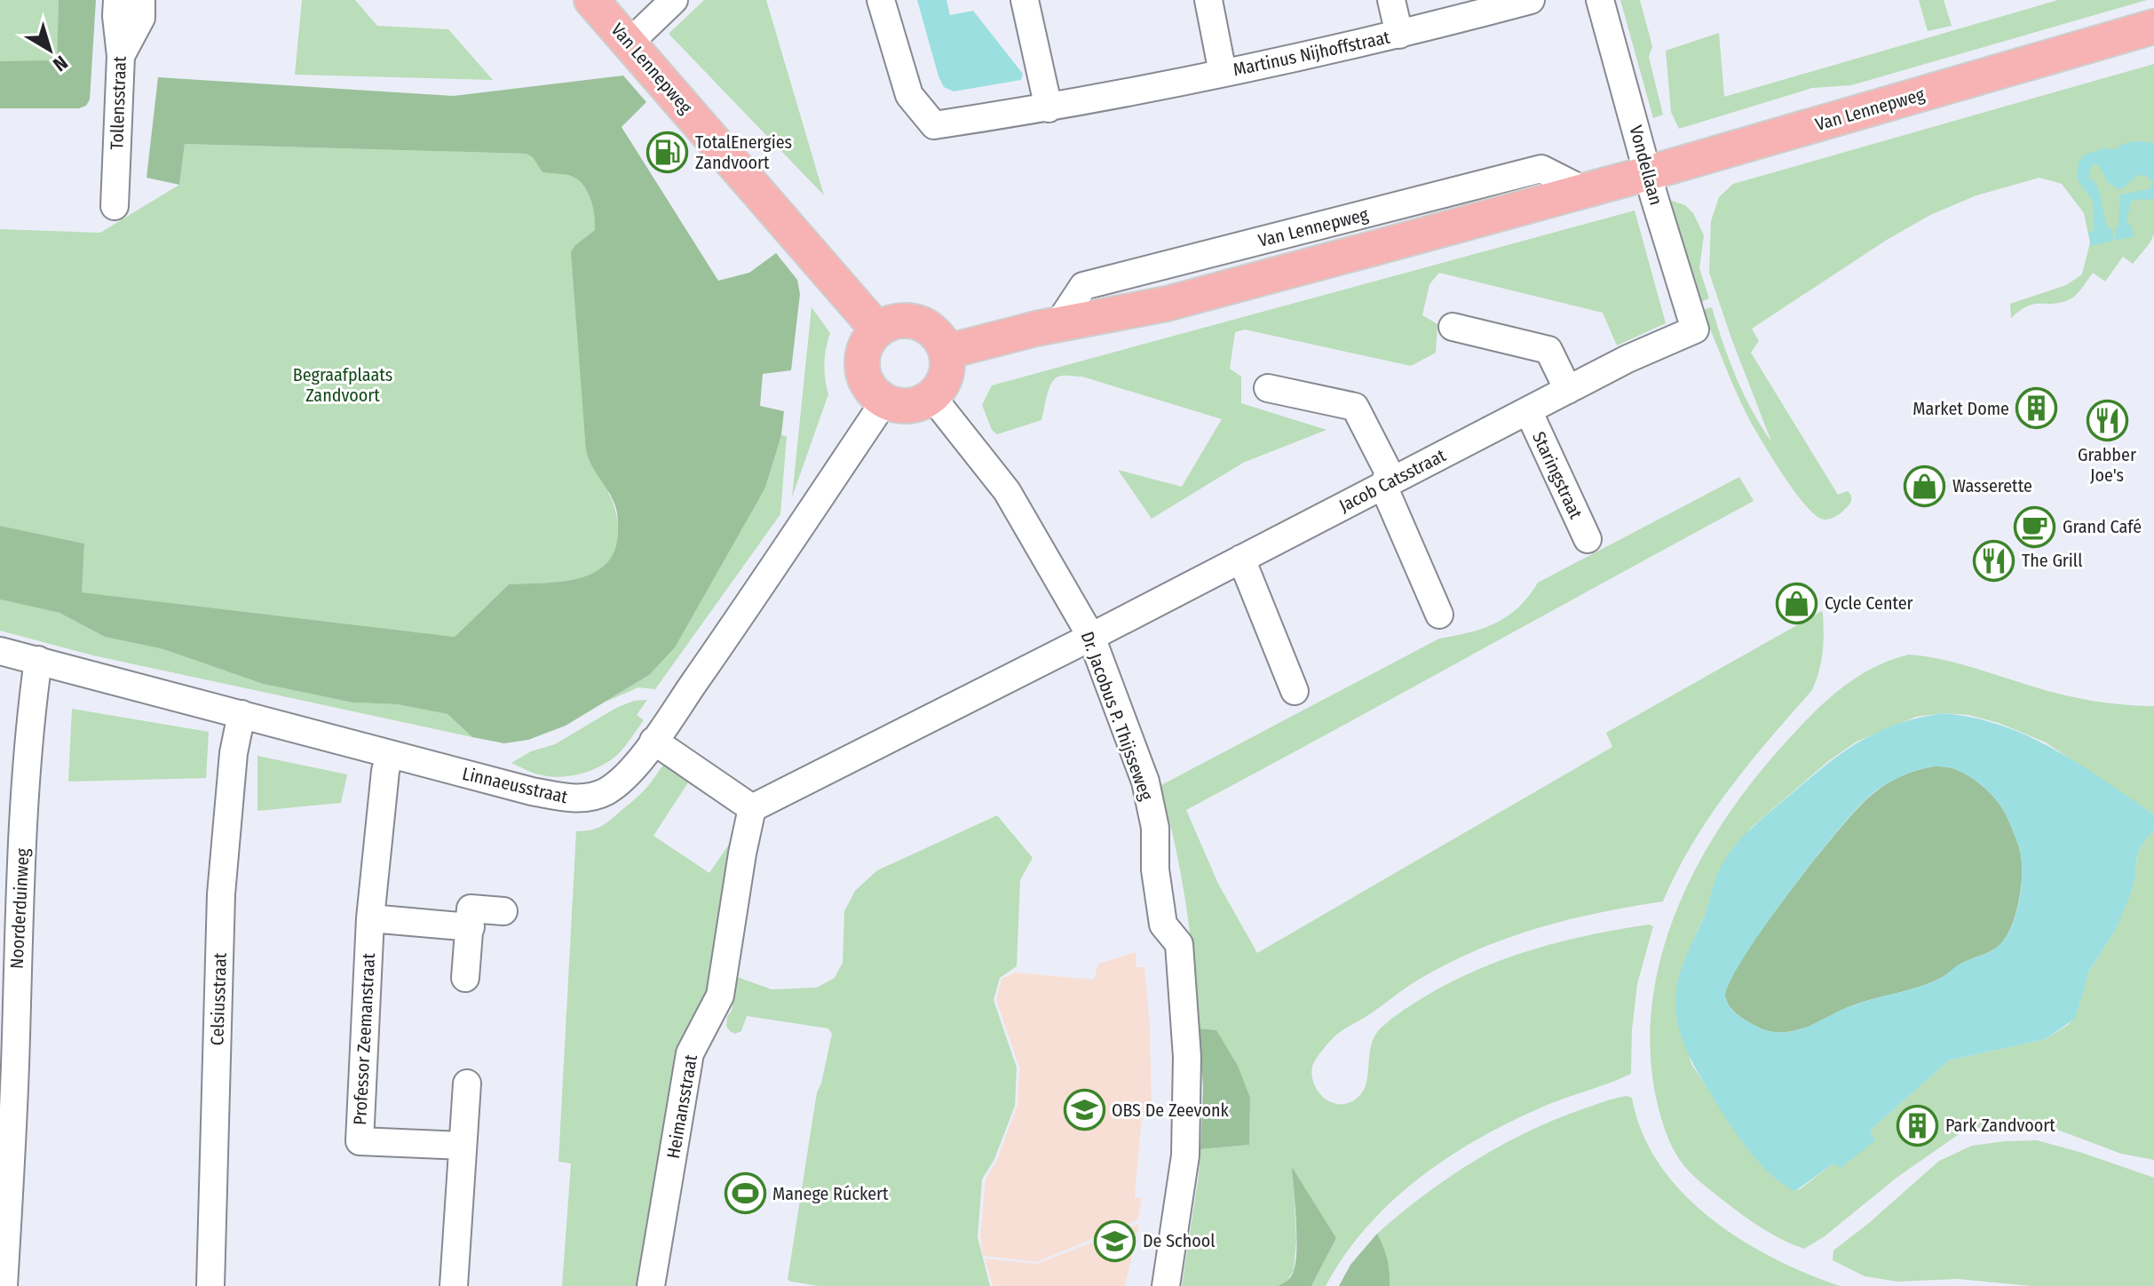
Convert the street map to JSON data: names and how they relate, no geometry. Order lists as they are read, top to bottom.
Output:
{
  "streets": {
    "main road": ["Van Lennepweg"],
    "street": [
      "Martinus Nijhoffstraat",
      "Tollensstraat",
      "Vondellaan",
      "Staringstraat",
      "Jacob Catsstraat",
      "Dr. Jacobus P. Thijsseweg",
      "Linnaeusstraat",
      "Noorderduinweg",
      "Celsiusstraat",
      "Professor Zeemanstraat",
      "Heimansstraat"
    ]
  },
  "crossings": [
    ["Van Lennepweg", "Vondellaan"],
    ["Van Lennepweg", "Dr. Jacobus P. Thijsseweg"],
    ["Van Lennepweg", "Linnaeusstraat"],
    ["Vondellaan", "Jacob Catsstraat"],
    ["Staringstraat", "Jacob Catsstraat"],
    ["Jacob Catsstraat", "Dr. Jacobus P. Thijsseweg"],
    ["Dr. Jacobus P. Thijsseweg", "Linnaeusstraat"],
    ["Linnaeusstraat", "Noorderduinweg"],
    ["Linnaeusstraat", "Celsiusstraat"],
    ["Linnaeusstraat", "Professor Zeemanstraat"]
  ],
  "parks": ["Begraafplaats Zandvoort"],
  "places": {
    "fuel station": ["TotalEnergies Zandvoort"],
    "building": ["Market Dome", "Park Zandvoort"],
    "restaurant": ["Grabber Joe's", "The Grill"],
    "shop": ["Wasserette", "Cycle Center"],
    "cafe": ["Grand Café"],
    "school or university": ["OBS De Zeevonk", "De School"],
    "sports": ["Manege Rúckert"]
  },
  "north": "bottom right"
}
